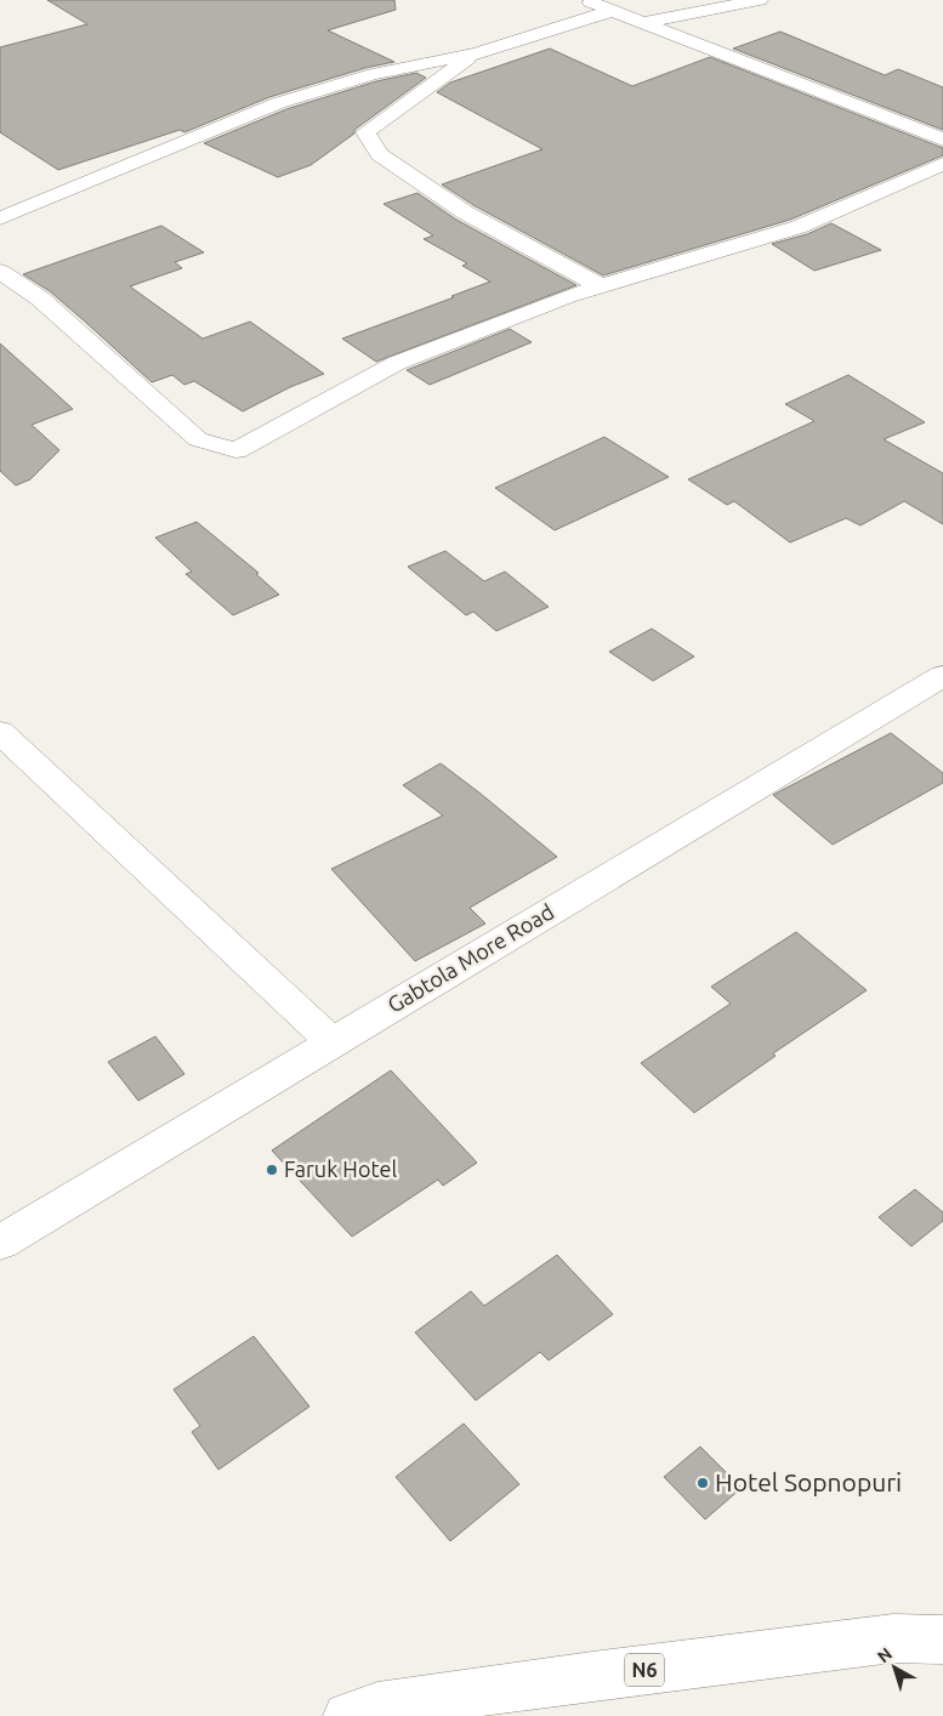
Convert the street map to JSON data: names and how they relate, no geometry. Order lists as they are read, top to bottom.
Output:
{
  "streets": {
    "main road": ["Gabtola More Road", "N6"]
  },
  "places": ["Faruk Hotel", "Hotel Sopnopuri"],
  "north": "top left"
}
